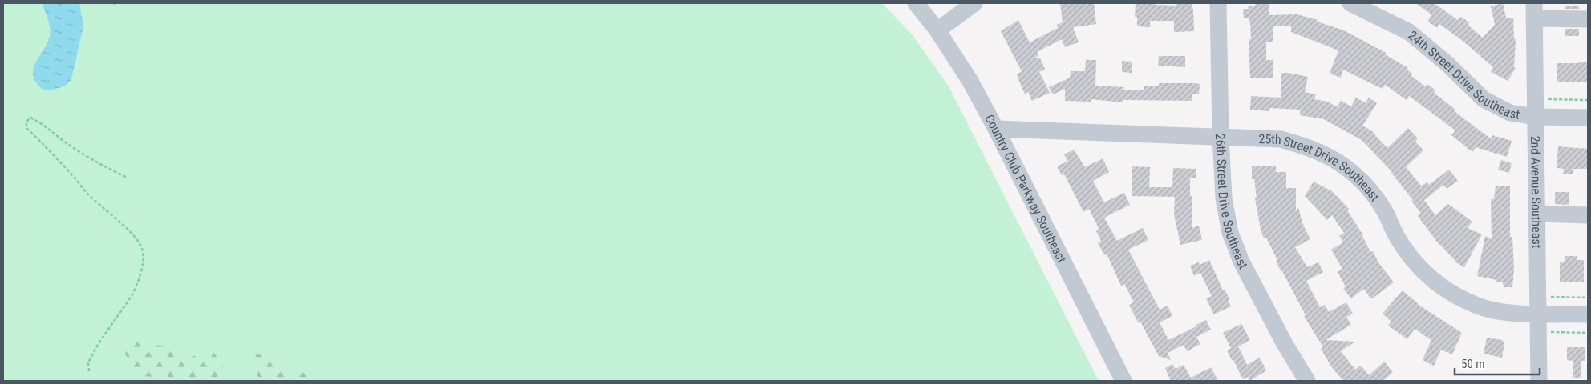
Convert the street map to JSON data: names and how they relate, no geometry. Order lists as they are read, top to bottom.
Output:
{
  "streets": {
    "street": [
      "24th Street Drive Southeast",
      "25th Street Drive Southeast",
      "Country Club Parkway Southeast",
      "2nd Avenue Southeast",
      "26th Street Drive Southeast"
    ]
  },
  "crossings": [
    ["24th Street Drive Southeast", "2nd Avenue Southeast"],
    ["25th Street Drive Southeast", "Country Club Parkway Southeast"],
    ["25th Street Drive Southeast", "2nd Avenue Southeast"],
    ["25th Street Drive Southeast", "26th Street Drive Southeast"]
  ],
  "scale_bar": "50 m"
}
